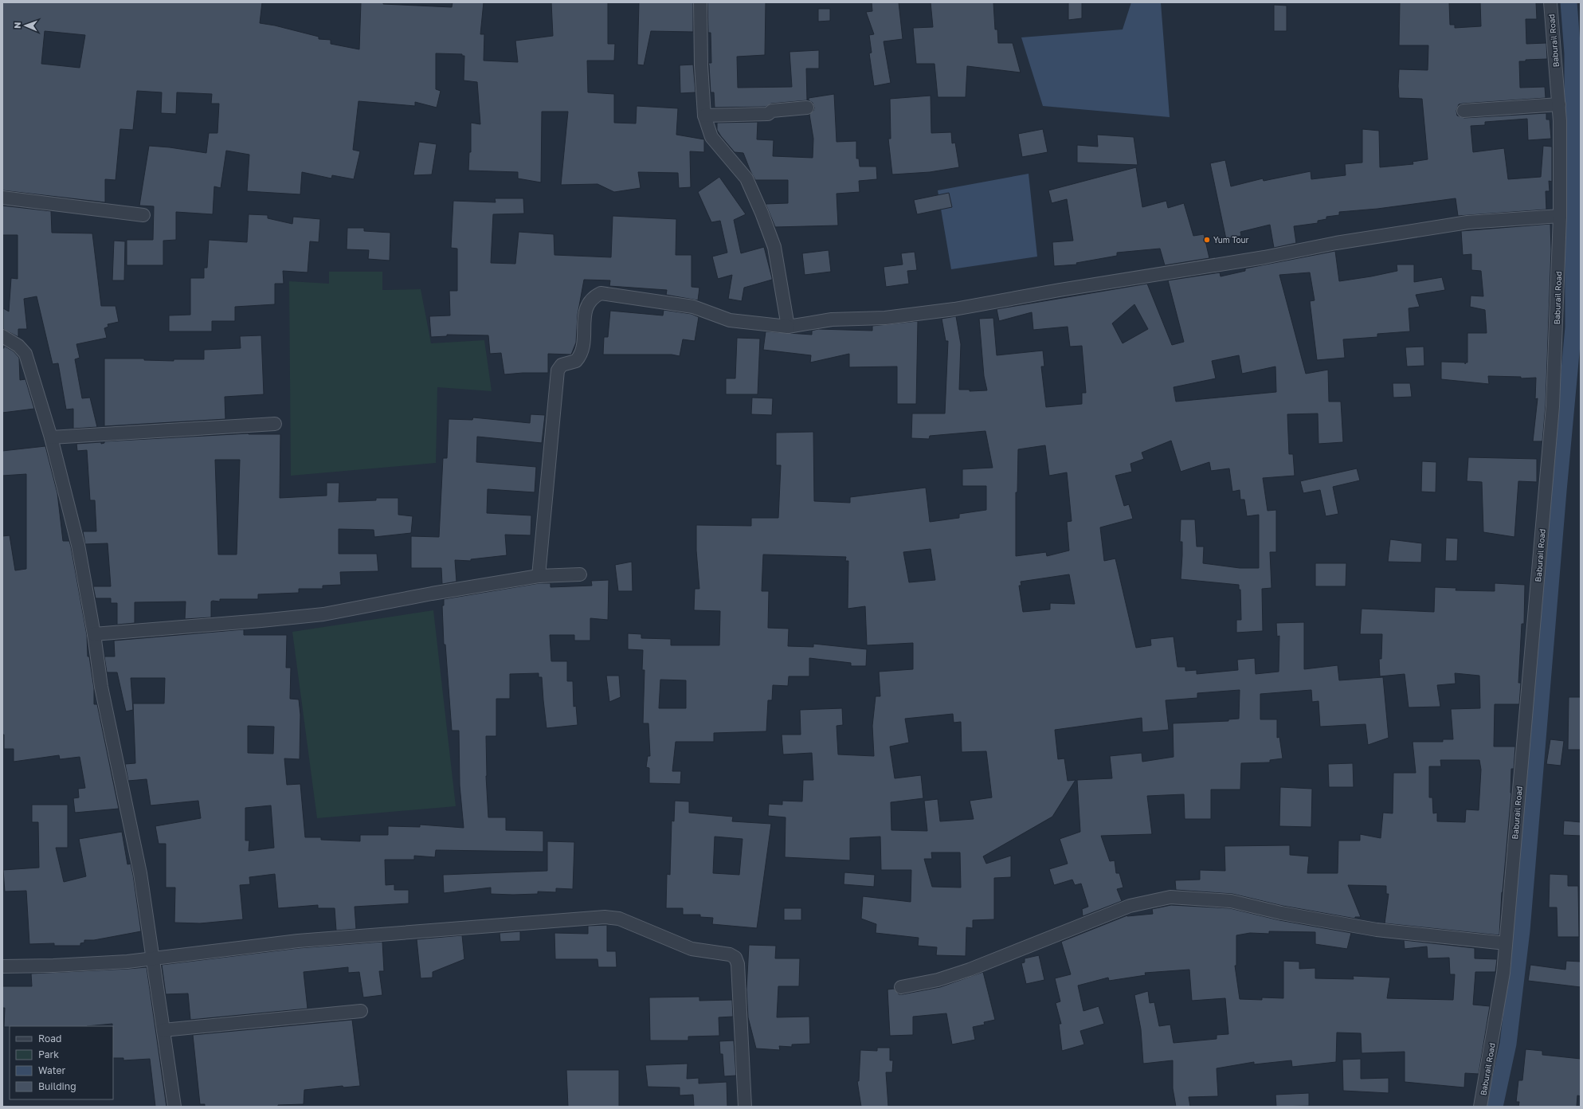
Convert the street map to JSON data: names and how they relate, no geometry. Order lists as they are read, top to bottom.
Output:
{
  "streets": {
    "street": ["Baburail Road"]
  },
  "places": ["Yum Tour"],
  "legend": [
    "Road",
    "Park",
    "Water",
    "Building"
  ],
  "north": "left"
}
